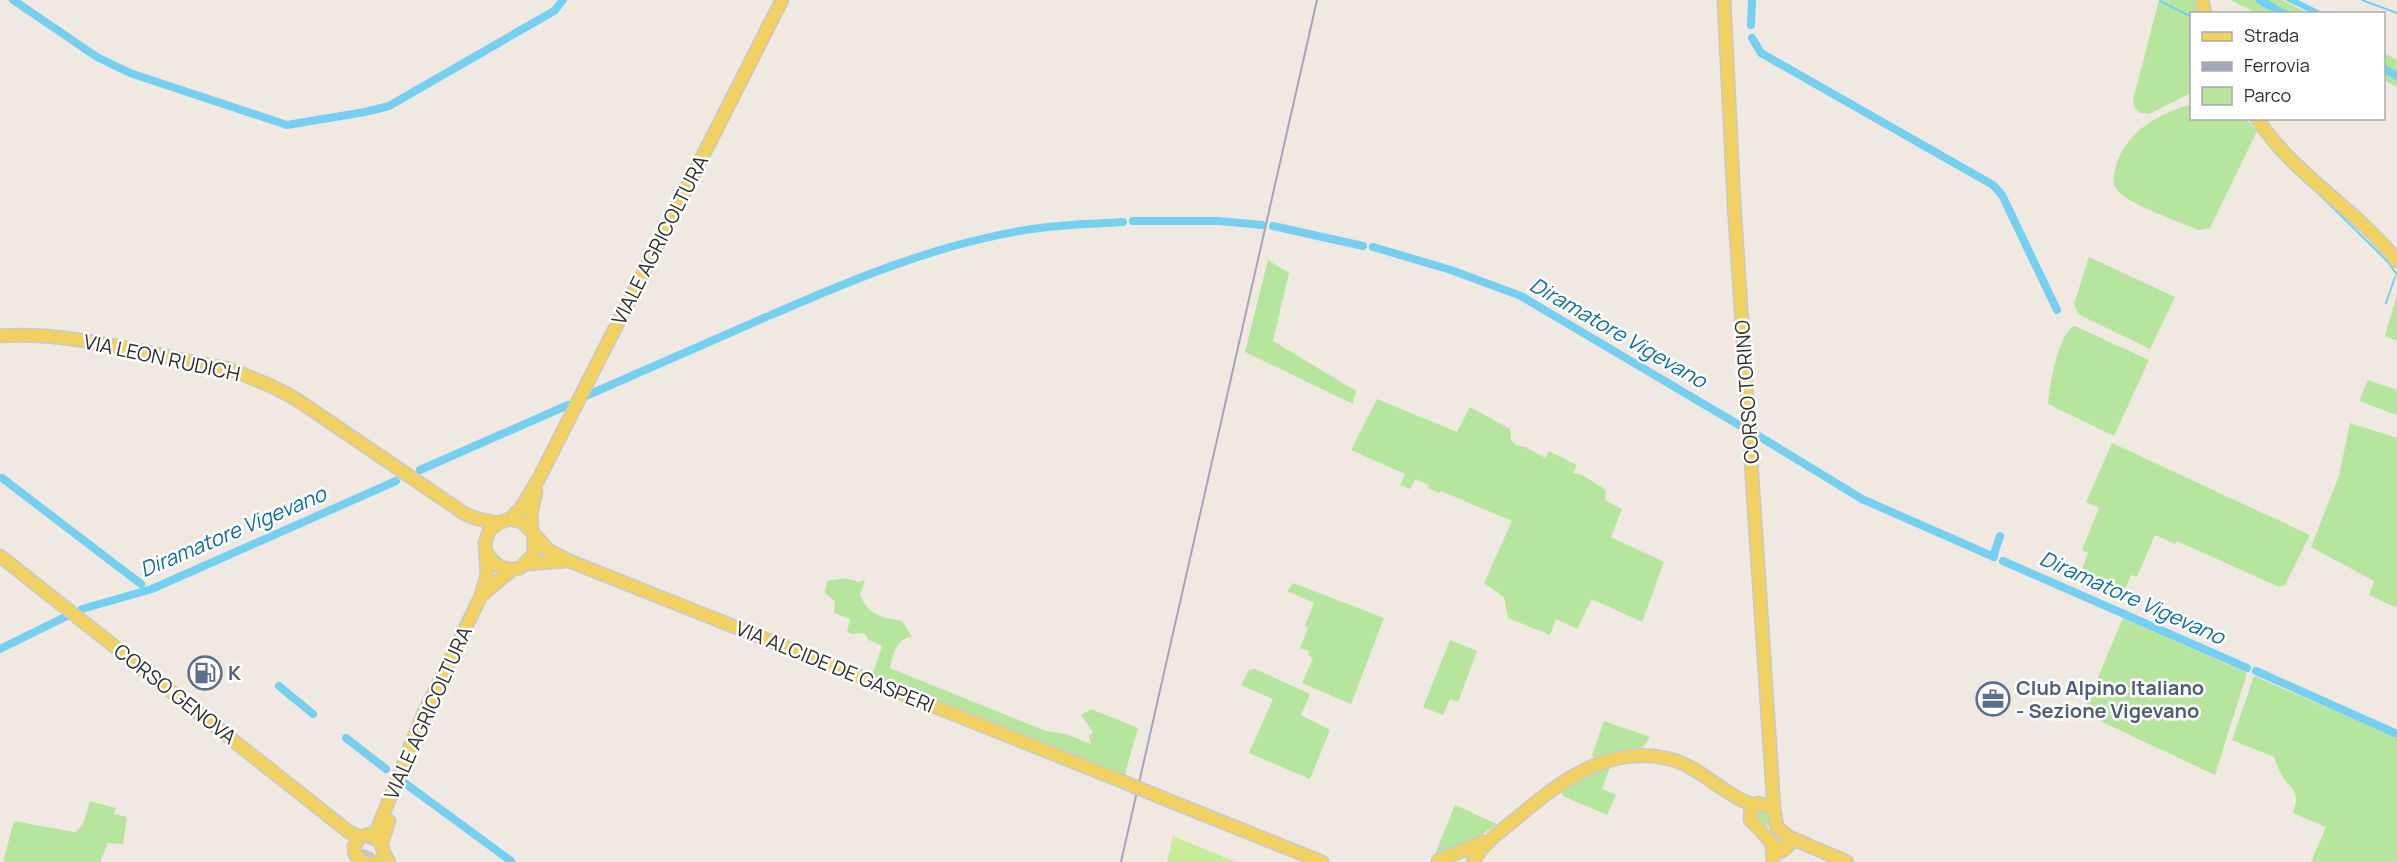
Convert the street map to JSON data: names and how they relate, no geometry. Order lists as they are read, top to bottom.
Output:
{
  "streets": {
    "main road": [
      "VIALE AGRICOLTURA",
      "VIA LEON RUDICH",
      "CORSO TORINO",
      "VIA ALCIDE DE GASPERI",
      "CORSO GENOVA"
    ]
  },
  "crossings": [
    ["VIALE AGRICOLTURA", "VIA ALCIDE DE GASPERI"],
    ["VIALE AGRICOLTURA", "CORSO GENOVA"]
  ],
  "water": ["Diramatore Vigevano"],
  "places": {
    "fuel station": ["K"],
    "office": ["Club Alpino Italiano - Sezione Vigevano"]
  },
  "legend": ["Strada", "Ferrovia", "Parco"]
}
